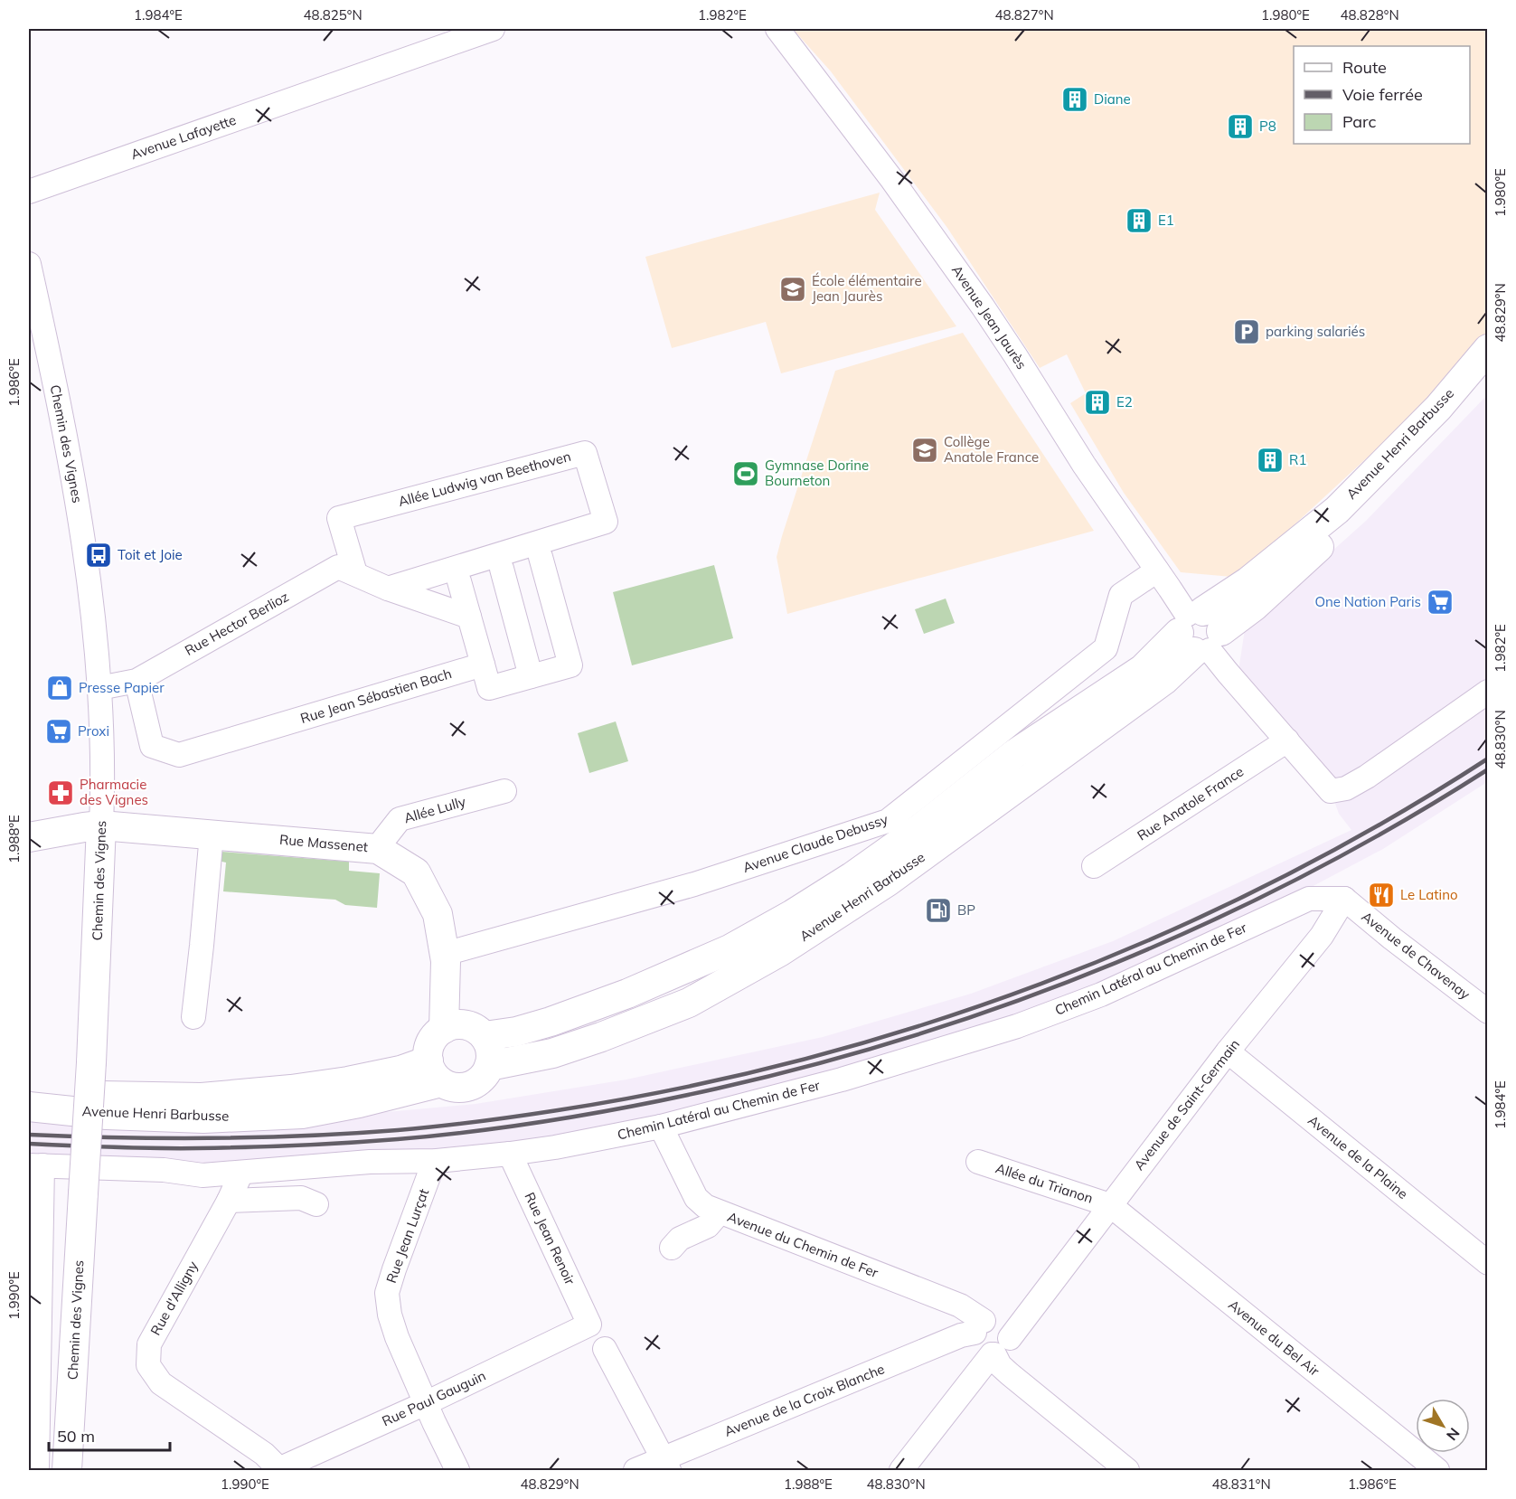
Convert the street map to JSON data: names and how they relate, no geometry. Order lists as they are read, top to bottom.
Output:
{
  "streets": {
    "main road": ["Chemin des Vignes", "Avenue Henri Barbusse", "Rue Massenet"],
    "street": [
      "Avenue Lafayette",
      "Avenue Jean Jaurès",
      "Allée Ludwig van Beethoven",
      "Rue Hector Berlioz",
      "Rue Jean Sébastien Bach",
      "Rue Anatole France",
      "Allée Lully",
      "Avenue Claude Debussy",
      "Avenue de Chavenay",
      "Chemin Latéral au Chemin de Fer",
      "Avenue de Saint-Germain",
      "Avenue de la Plaine",
      "Allée du Trianon",
      "Rue Jean Lurçat",
      "Rue Jean Renoir",
      "Avenue du Chemin de Fer",
      "Rue d'Alligny",
      "Avenue du Bel Air",
      "Rue Paul Gauguin",
      "Avenue de la Croix Blanche"
    ]
  },
  "crossings": [
    ["Avenue Jean Jaurès", "Avenue Henri Barbusse"],
    ["Avenue Jean Jaurès", "Rue Anatole France"],
    ["Avenue Jean Jaurès", "Avenue Claude Debussy"],
    ["Chemin des Vignes", "Rue Hector Berlioz"],
    ["Chemin des Vignes", "Rue Massenet"],
    ["Avenue Henri Barbusse", "Rue Massenet"],
    ["Allée Ludwig van Beethoven", "Rue Hector Berlioz"],
    ["Rue Hector Berlioz", "Rue Jean Sébastien Bach"],
    ["Allée Lully", "Rue Massenet"],
    ["Rue Massenet", "Avenue Claude Debussy"],
    ["Avenue de Chavenay", "Chemin Latéral au Chemin de Fer"],
    ["Avenue de Chavenay", "Avenue de Saint-Germain"],
    ["Chemin Latéral au Chemin de Fer", "Avenue de Saint-Germain"],
    ["Chemin Latéral au Chemin de Fer", "Rue Jean Lurçat"],
    ["Chemin Latéral au Chemin de Fer", "Rue Jean Renoir"],
    ["Chemin Latéral au Chemin de Fer", "Avenue du Chemin de Fer"],
    ["Chemin Latéral au Chemin de Fer", "Rue d'Alligny"],
    ["Avenue de Saint-Germain", "Avenue de la Plaine"],
    ["Avenue de Saint-Germain", "Allée du Trianon"],
    ["Avenue de Saint-Germain", "Avenue du Chemin de Fer"],
    ["Avenue de Saint-Germain", "Avenue du Bel Air"],
    ["Avenue de Saint-Germain", "Avenue de la Croix Blanche"],
    ["Allée du Trianon", "Avenue du Bel Air"],
    ["Rue Jean Lurçat", "Rue Paul Gauguin"],
    ["Rue Jean Renoir", "Rue Paul Gauguin"],
    ["Avenue du Chemin de Fer", "Avenue de la Croix Blanche"],
    ["Rue d'Alligny", "Rue Paul Gauguin"]
  ],
  "places": {
    "building": [
      "Diane",
      "P8",
      "E1",
      "E2",
      "R1"
    ],
    "school or university": ["École élémentaire Jean Jaurès", "Collège Anatole France"],
    "parking": ["parking salariés"],
    "sports": ["Gymnase Dorine Bourneton"],
    "bus stop": ["Toit et Joie"],
    "supermarket": ["One Nation Paris", "Proxi"],
    "shop": ["Presse Papier"],
    "pharmacy": ["Pharmacie des Vignes"],
    "restaurant": ["Le Latino"],
    "fuel station": ["BP"]
  },
  "legend": ["Route", "Voie ferrée", "Parc"],
  "scale_bar": "50 m",
  "north": "bottom right",
  "coordinates": [
    "1.984°E",
    "48.825°N",
    "1.982°E",
    "48.827°N",
    "1.980°E",
    "48.828°N",
    "48.829°N",
    "1.986°E",
    "48.830°N",
    "1.988°E",
    "1.990°E",
    "48.831°N"
  ]
}
